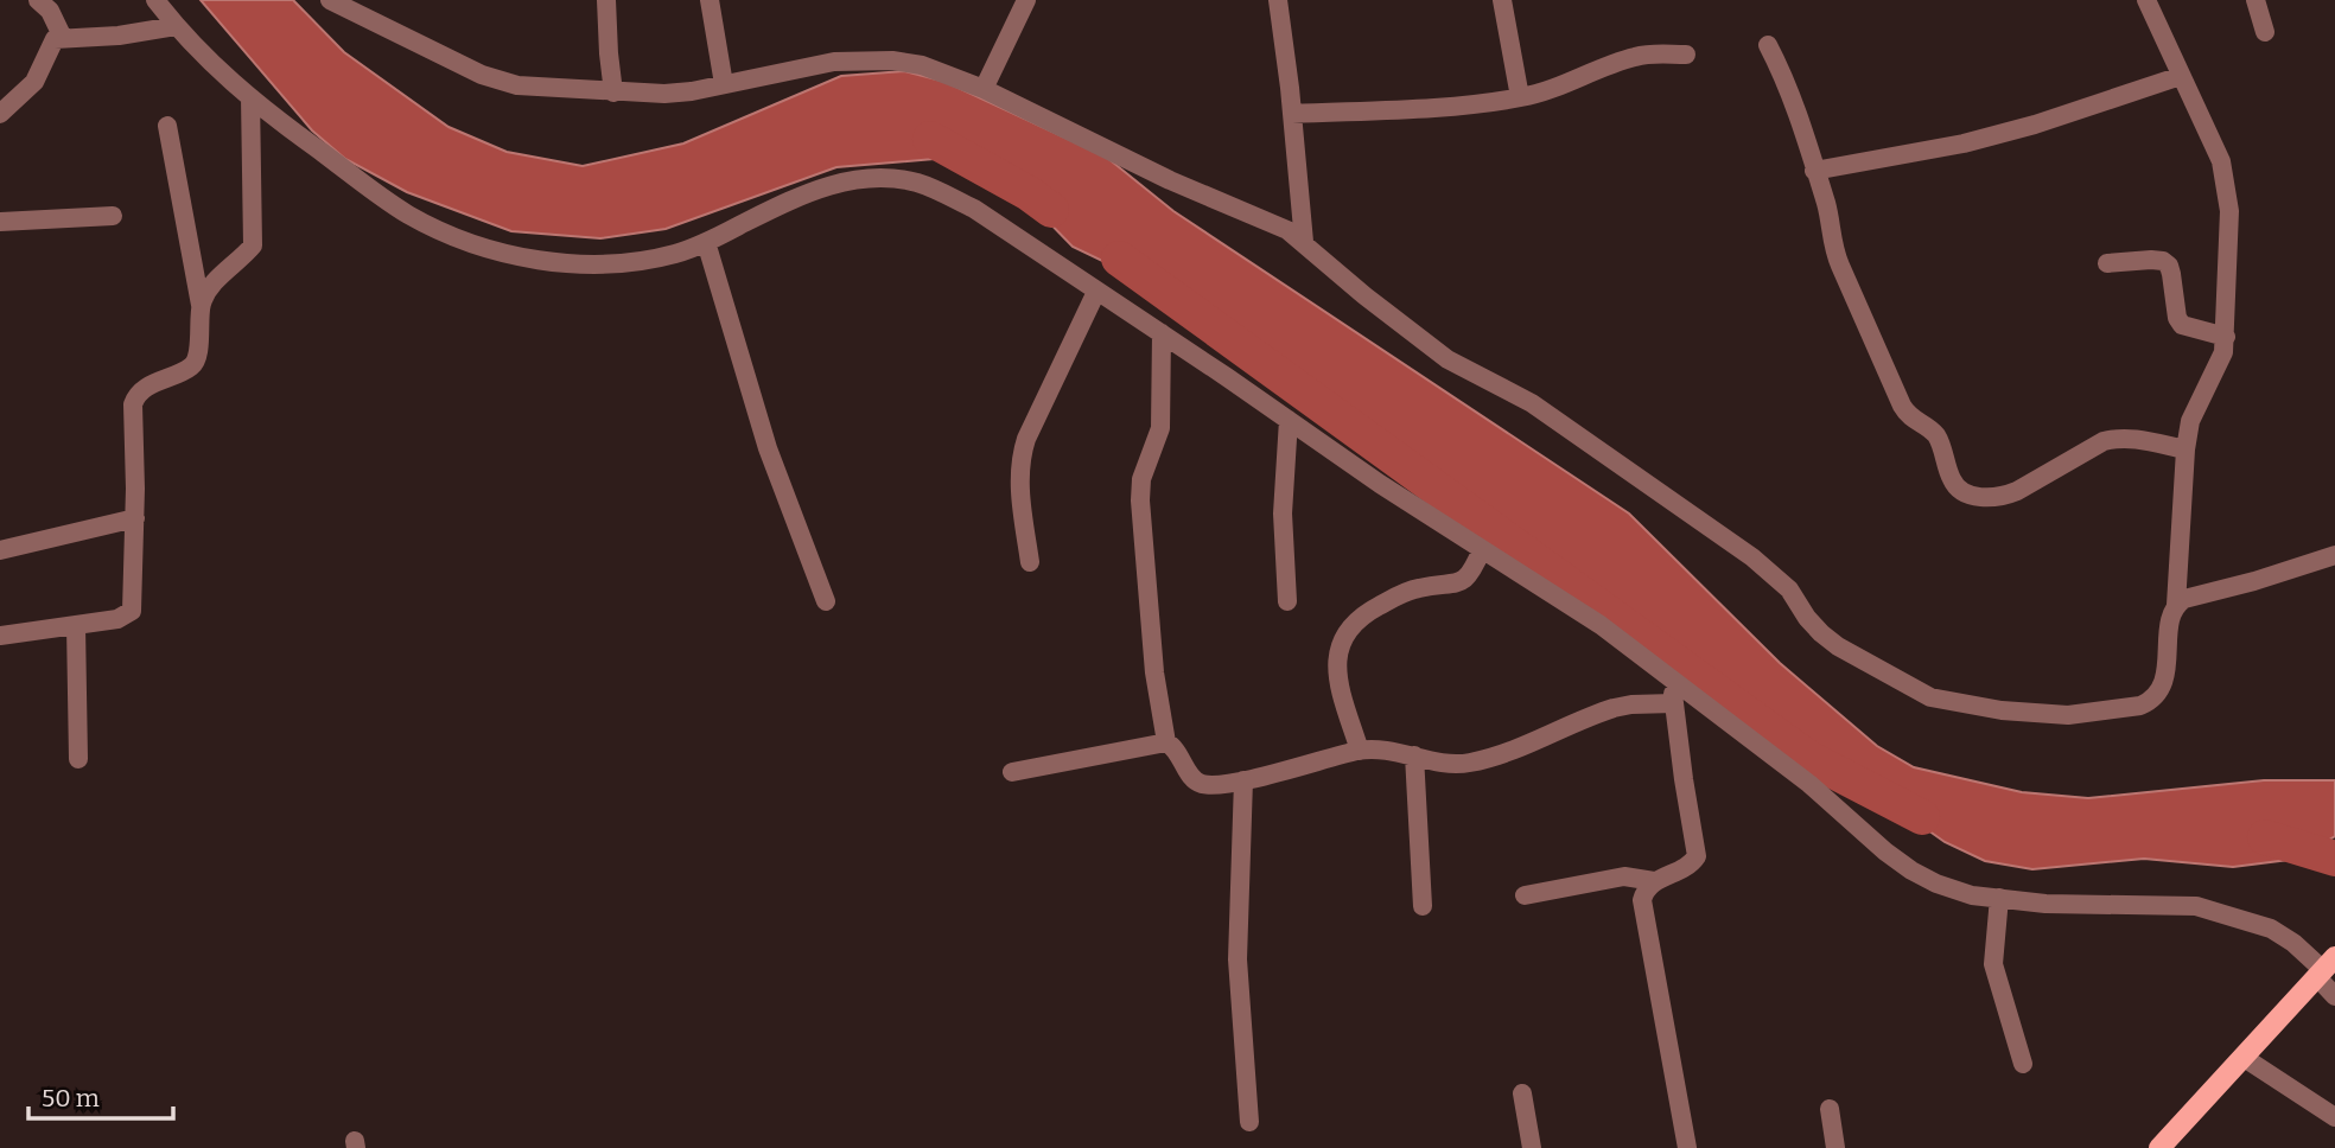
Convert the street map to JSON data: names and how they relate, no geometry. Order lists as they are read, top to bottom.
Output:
{
  "scale_bar": "50 m"
}
